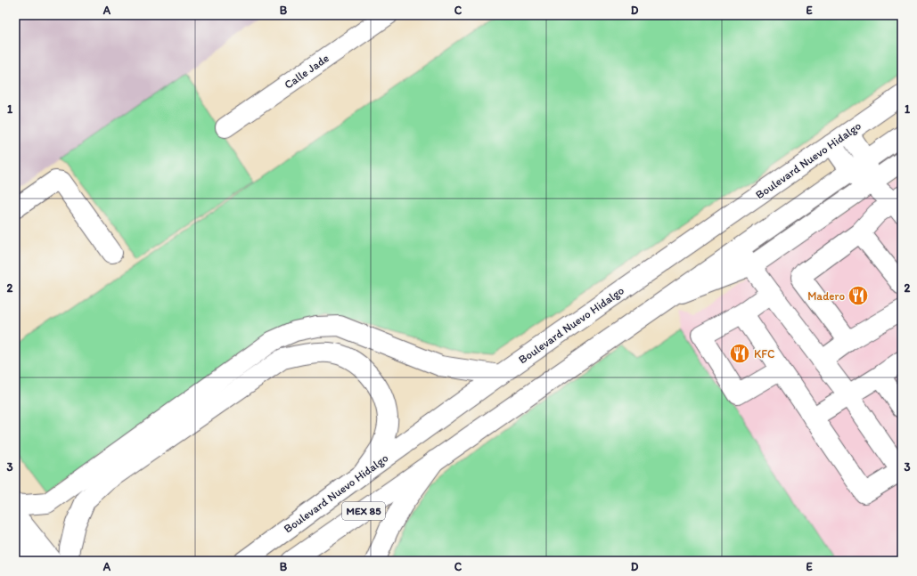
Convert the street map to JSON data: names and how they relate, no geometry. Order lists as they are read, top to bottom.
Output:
{
  "streets": {
    "main road": ["Calle Jade", "Boulevard Nuevo Hidalgo", "MEX 85"]
  },
  "places": {
    "restaurant": ["Madero", "KFC"]
  },
  "grid": {
    "columns": [
      "A",
      "B",
      "C",
      "D",
      "E"
    ],
    "rows": ["1", "2", "3"]
  }
}
